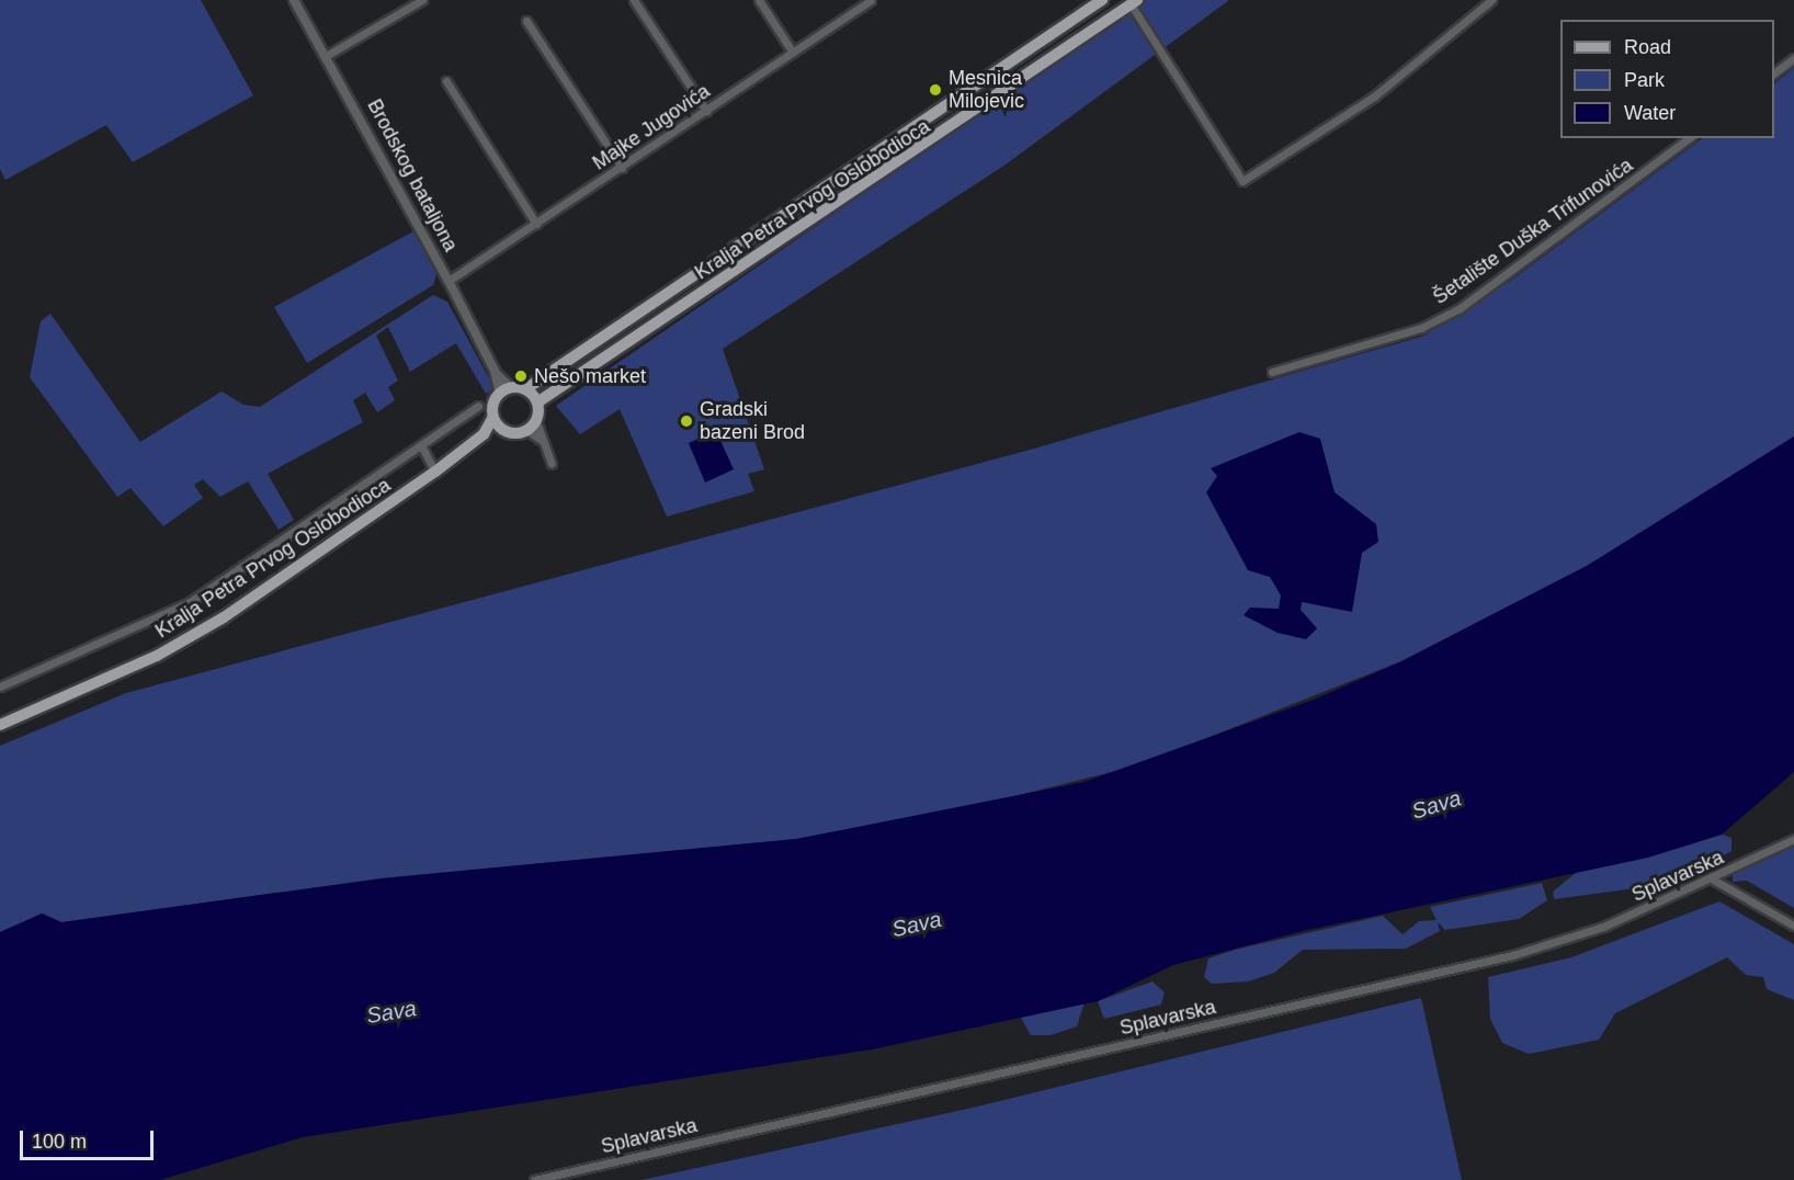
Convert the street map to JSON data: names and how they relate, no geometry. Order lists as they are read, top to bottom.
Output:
{
  "streets": {
    "main road": ["Kralja Petra Prvog Oslobodioca"],
    "street": [
      "Majke Jugovića",
      "Brodskog bataljona",
      "Šetalište Duška Trifunovića",
      "Splavarska"
    ]
  },
  "crossings": [
    ["Majke Jugovića", "Brodskog bataljona"],
    ["Brodskog bataljona", "Kralja Petra Prvog Oslobodioca"]
  ],
  "water": ["Sava"],
  "places": ["Mesnica Milojevic", "Nešo market", "Gradski bazeni Brod"],
  "legend": ["Road", "Park", "Water"],
  "scale_bar": "100 m"
}
